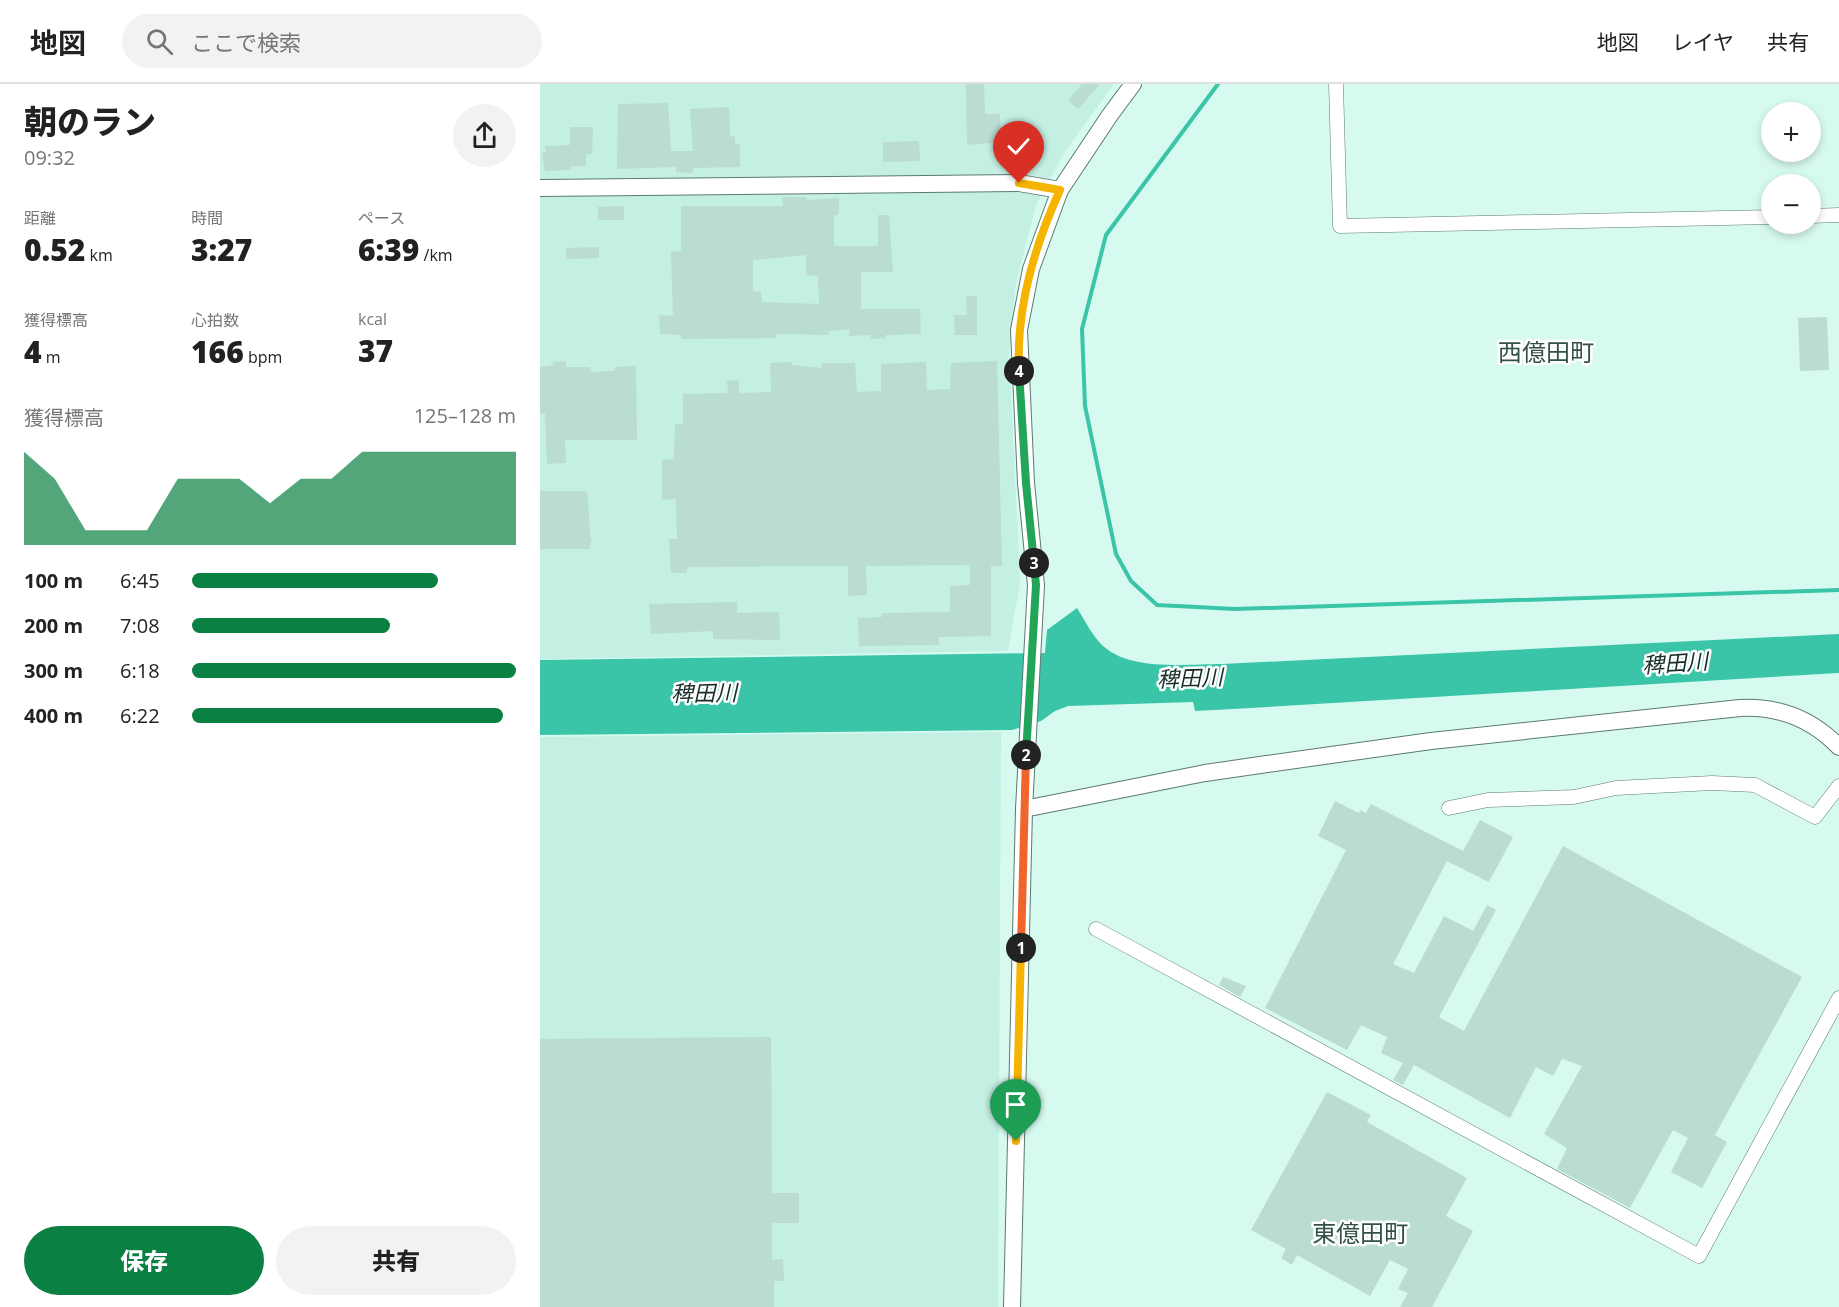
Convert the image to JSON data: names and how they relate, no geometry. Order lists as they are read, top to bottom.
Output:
{
  "districts": ["西億田町", "東億田町"],
  "water": ["稗田川"],
  "page": {
    "header": "地図",
    "search": "ここで検索",
    "nav": ["地図", "レイヤ", "共有"],
    "heading": ["朝のラン", "09:32"],
    "map_buttons": ["+", "−"],
    "stats": [
      ["距離", "0.52 km"],
      ["時間", "3:27"],
      ["ペース", "6:39 /km"],
      ["獲得標高", "4 m"],
      ["心拍数", "166 bpm"],
      ["kcal", "37"]
    ],
    "pins": [
      "4",
      "3",
      "2",
      "1"
    ],
    "chart": ["獲得標高", "125–128 m"],
    "list": [
      {
        "name": "100 m",
        "note": "6:45"
      },
      {
        "name": "200 m",
        "note": "7:08"
      },
      {
        "name": "300 m",
        "note": "6:18"
      },
      {
        "name": "400 m",
        "note": "6:22"
      }
    ],
    "buttons": ["保存", "共有"]
  }
}
